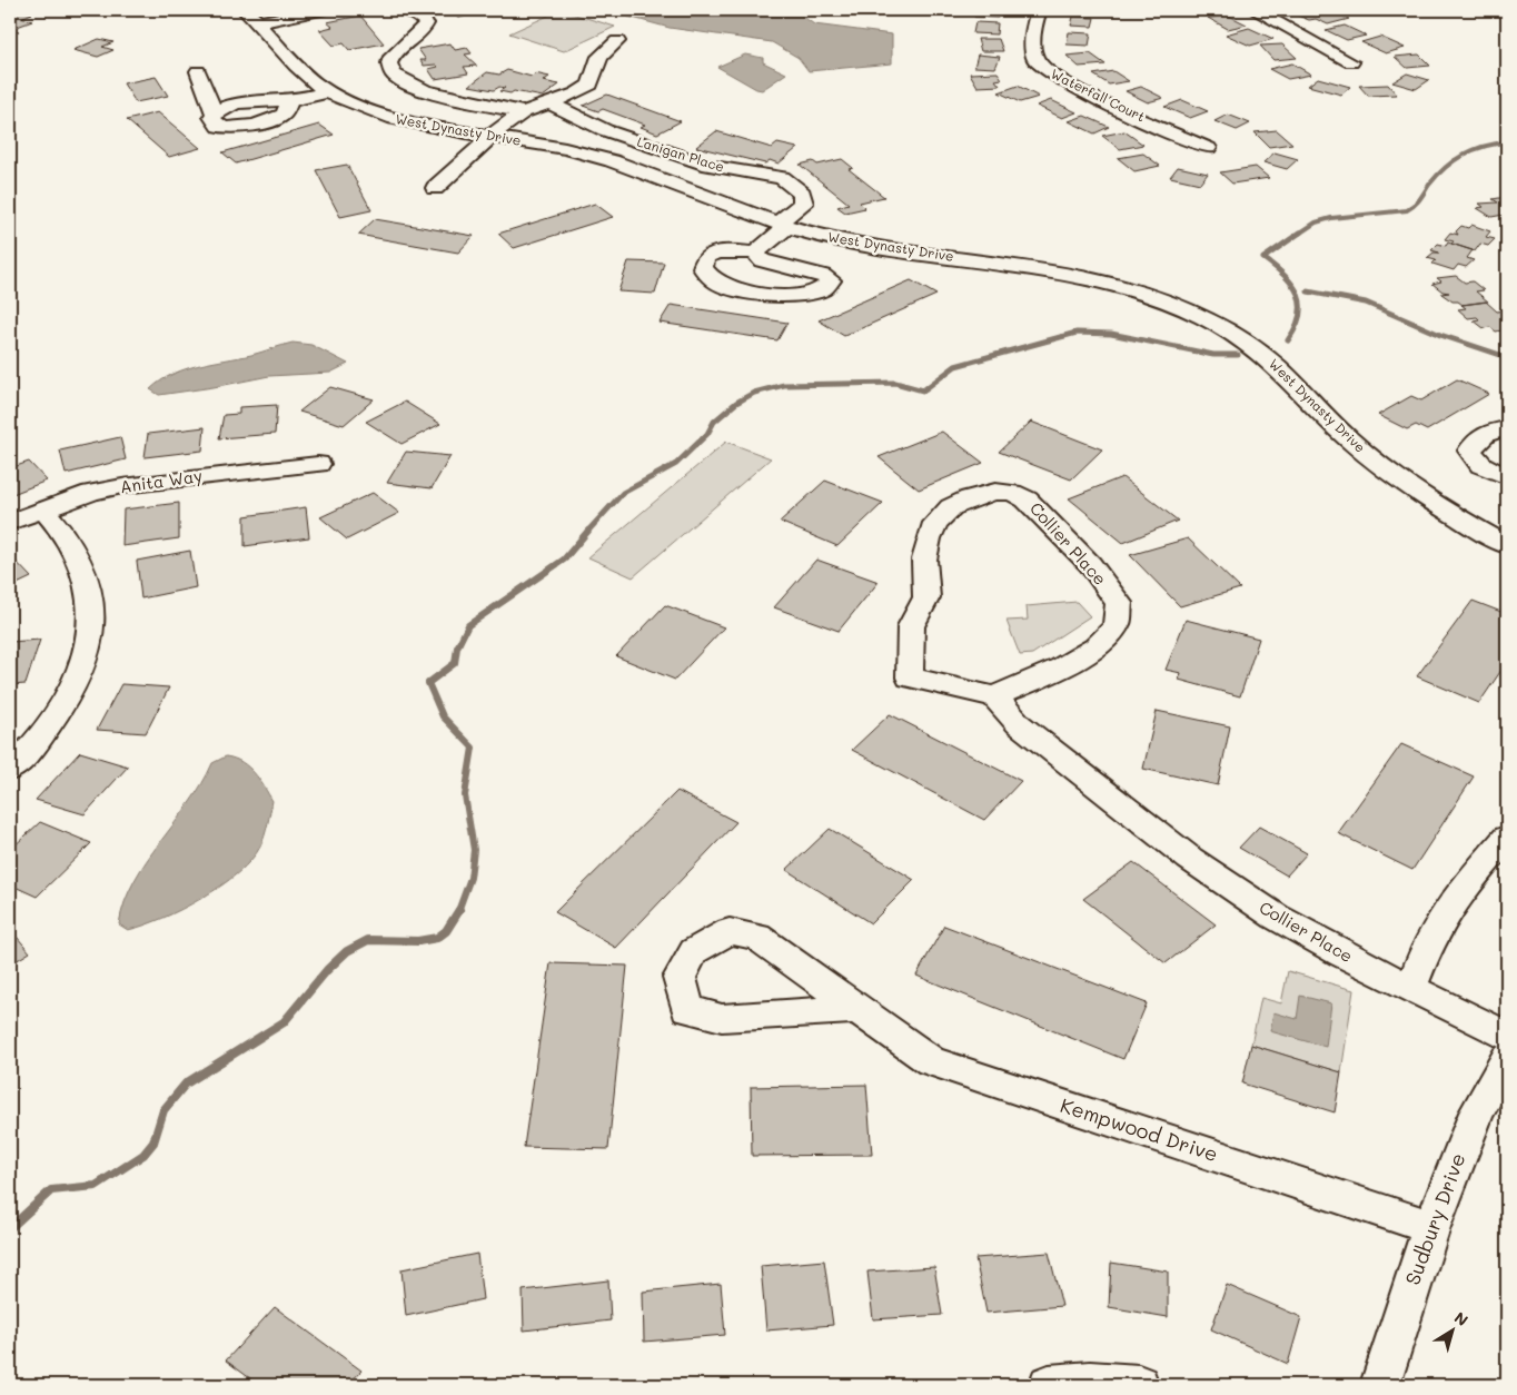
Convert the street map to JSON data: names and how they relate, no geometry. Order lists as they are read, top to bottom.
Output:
{
  "streets": {
    "street": [
      "Waterfall Court",
      "West Dynasty Drive",
      "Lanigan Place",
      "Anita Way",
      "Collier Place",
      "Kempwood Drive",
      "Sudbury Drive"
    ]
  },
  "crossings": [
    ["West Dynasty Drive", "Lanigan Place"],
    ["Kempwood Drive", "Sudbury Drive"]
  ],
  "north": "top right"
}
